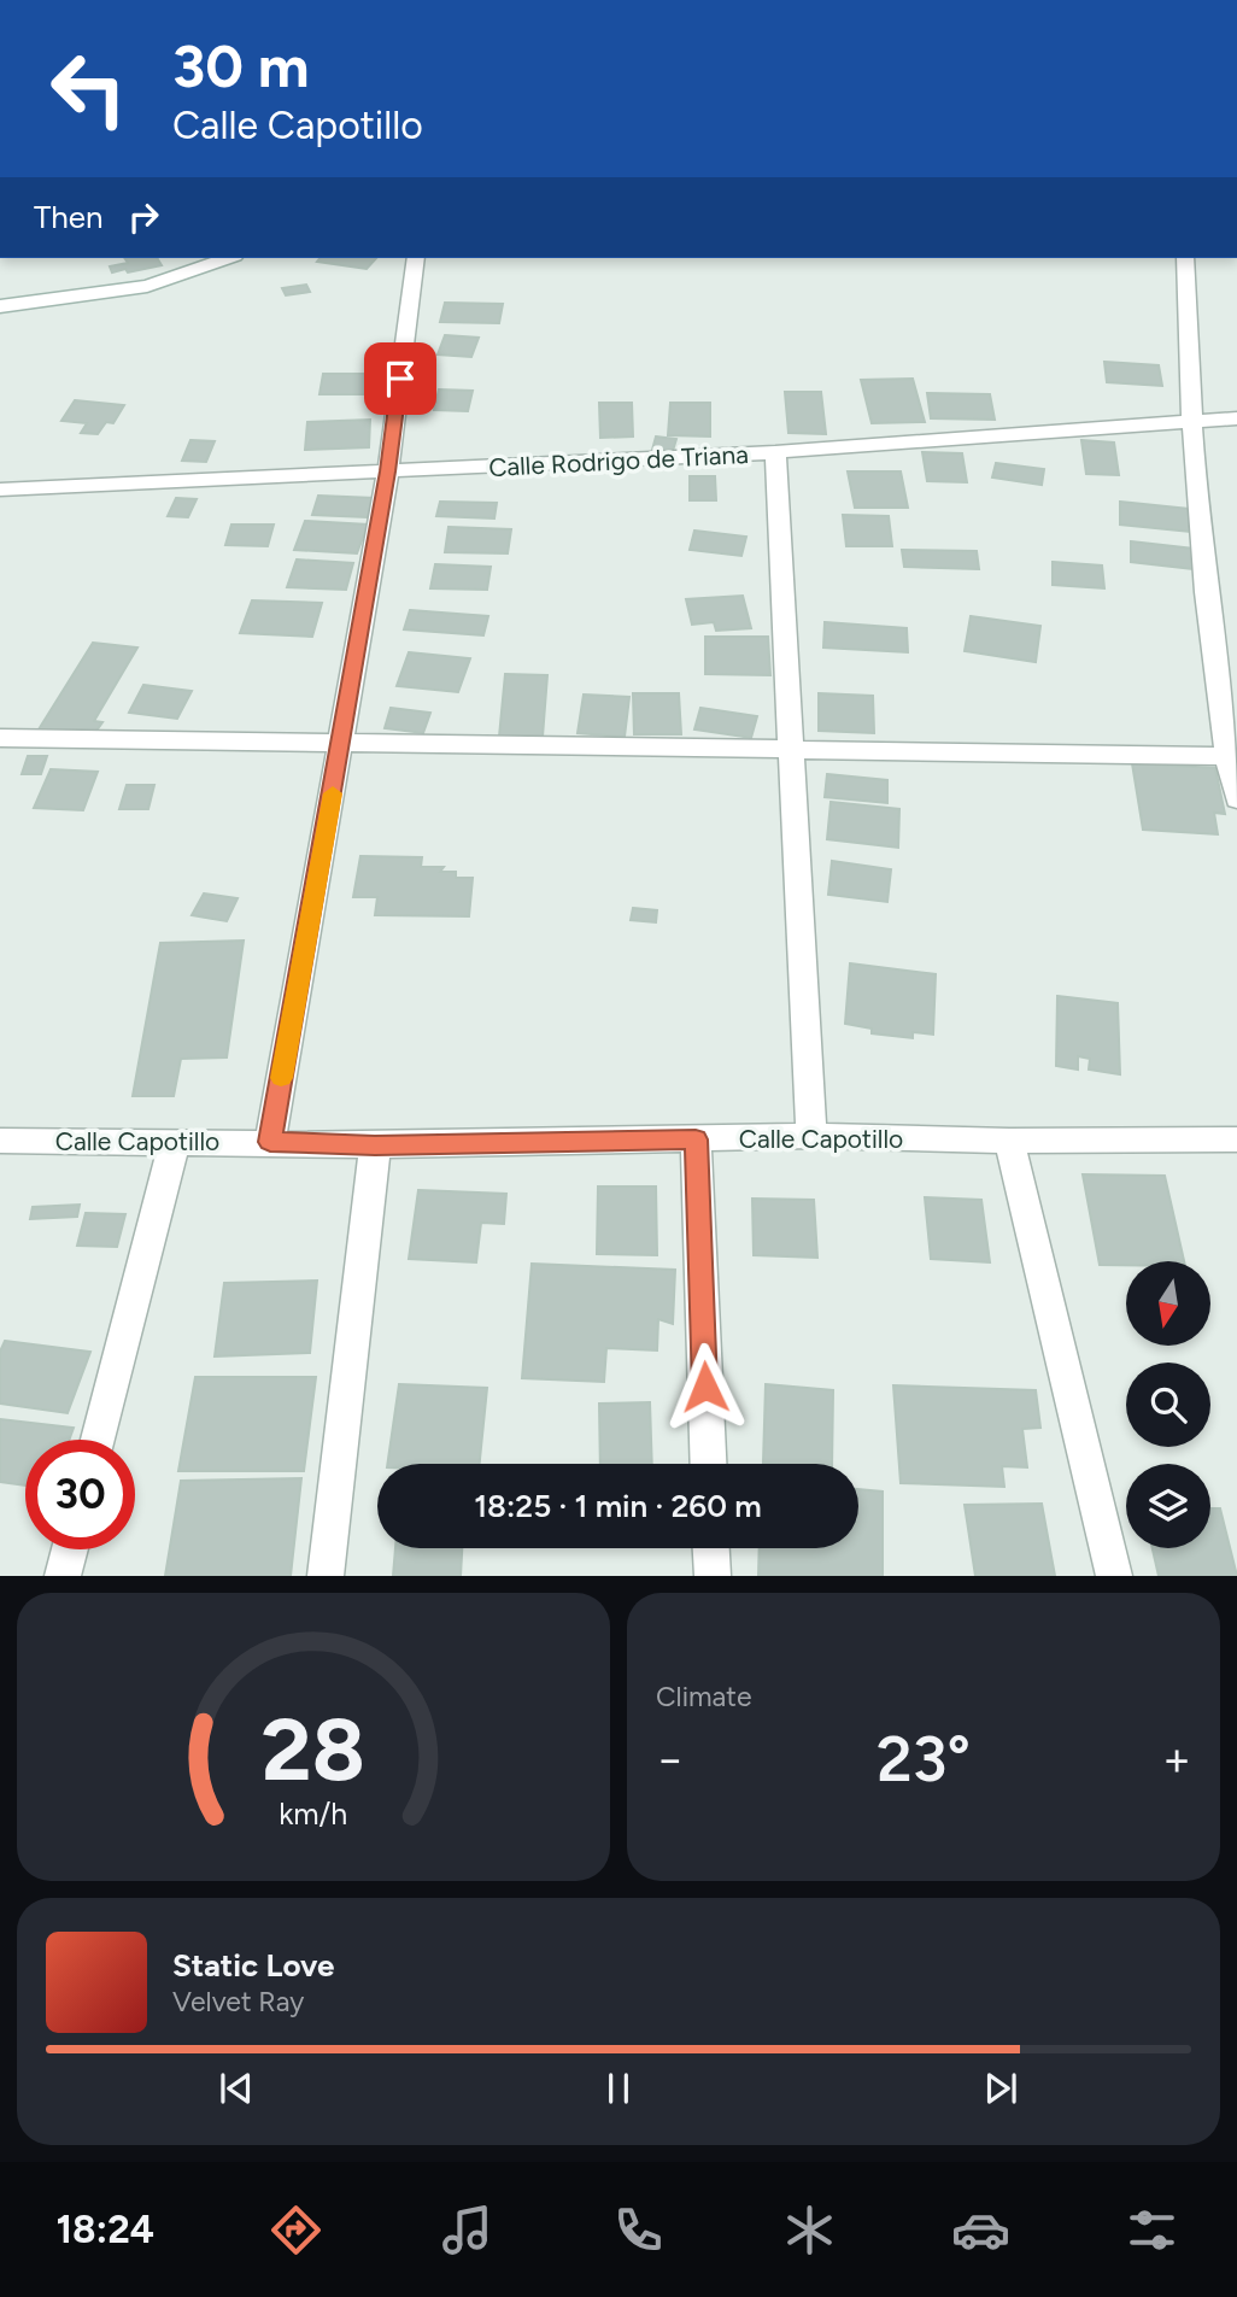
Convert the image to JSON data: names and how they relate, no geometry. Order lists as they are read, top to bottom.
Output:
{
  "streets": {
    "street": ["Calle Rodrigo de Triana", "Calle Capotillo"]
  },
  "north": "bottom",
  "page": {
    "turn": ["30 m", "Calle Capotillo"],
    "then": "Then",
    "limit": "30",
    "trip": "18:25 · 1 min · 260 m",
    "tile": "Climate",
    "heat": ["−", "23°", "+"],
    "song": ["Static Love", "Velvet Ray"],
    "tabs": "18:24",
    "gauge": ["28", "km/h"]
  }
}
